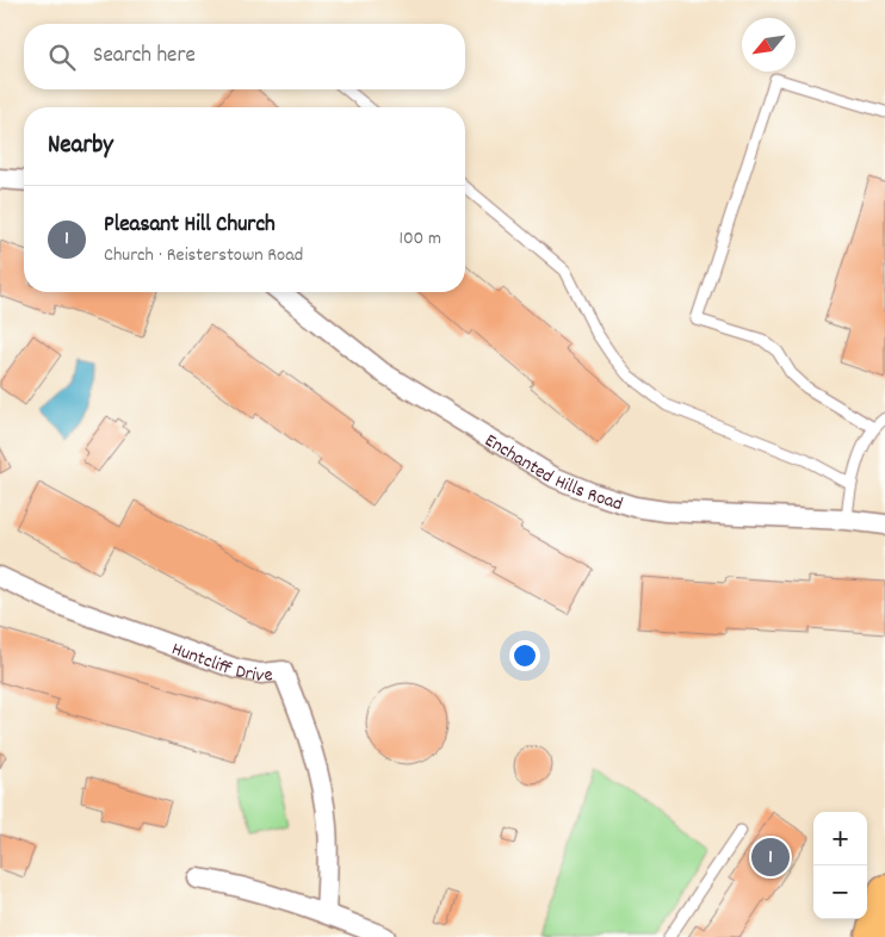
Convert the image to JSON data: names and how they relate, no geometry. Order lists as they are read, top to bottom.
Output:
{
  "streets": {
    "street": ["Enchanted Hills Road", "Huntcliff Drive"]
  },
  "north": "bottom left",
  "page": {
    "search": "Search here",
    "heading": "Nearby",
    "list": [
      {
        "mark": "1",
        "name": "Pleasant Hill Church",
        "note": "Church · Reisterstown Road",
        "value": "100 m"
      }
    ],
    "map_buttons": ["+", "−"],
    "pins": "1"
  }
}
